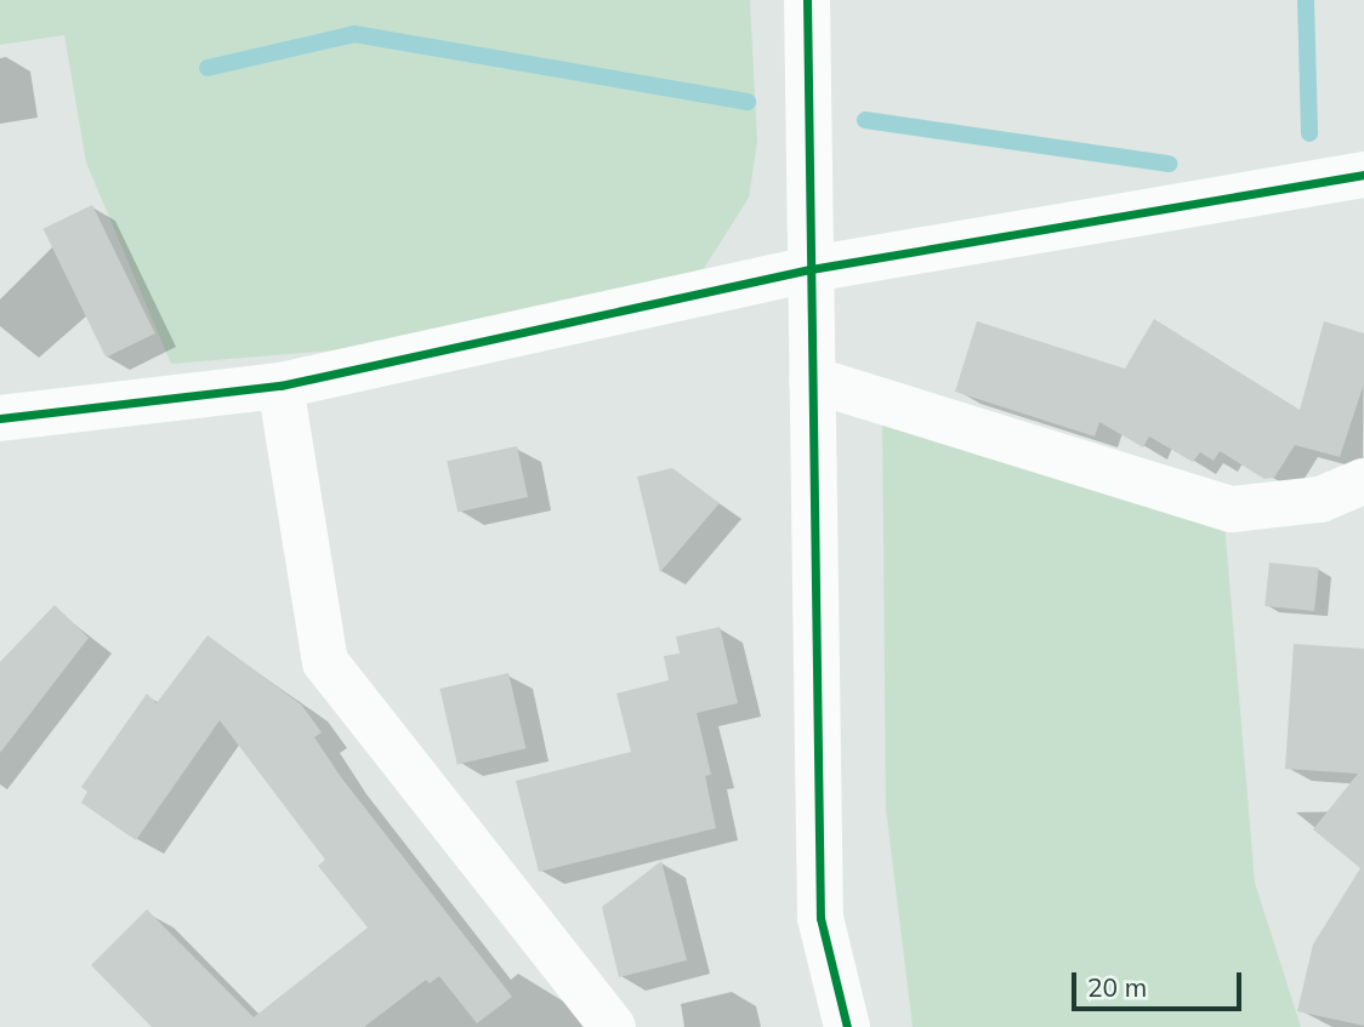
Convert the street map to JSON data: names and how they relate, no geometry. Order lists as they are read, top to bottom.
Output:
{
  "scale_bar": "20 m"
}
